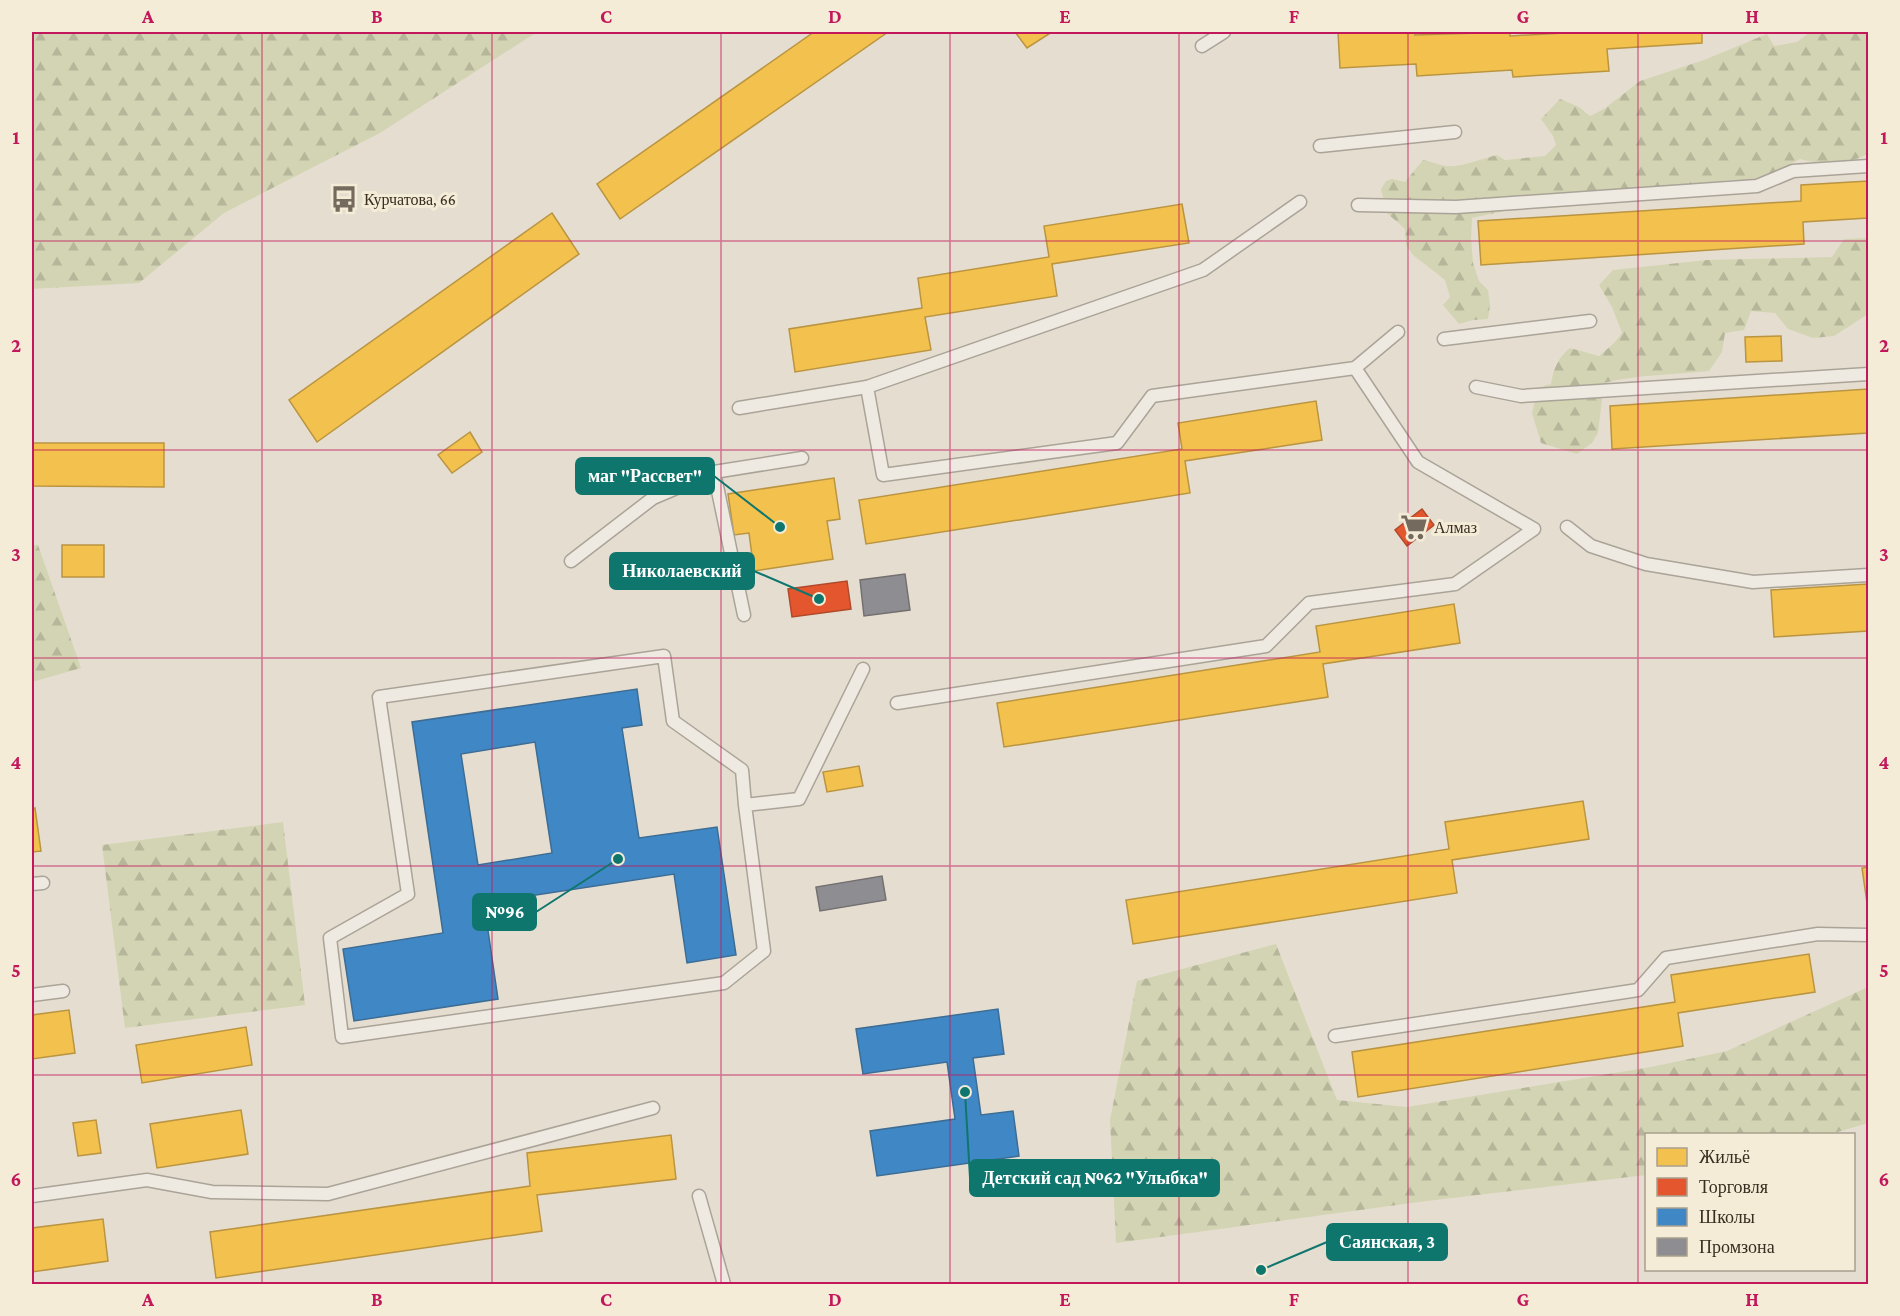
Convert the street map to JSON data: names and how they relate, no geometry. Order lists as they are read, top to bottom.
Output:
{
  "places": {
    "bus stop": ["Курчатова, 66"],
    "other": [
      "маг \"Рассвет\"",
      "Николаевский",
      "№96",
      "Детский сад №62 \"Улыбка\"",
      "Саянская, 3"
    ],
    "supermarket": ["Алмаз"]
  },
  "legend": [
    "Жильё",
    "Торговля",
    "Школы",
    "Промзона"
  ],
  "grid": {
    "columns": [
      "A",
      "B",
      "C",
      "D",
      "E",
      "F",
      "G",
      "H"
    ],
    "rows": [
      "1",
      "2",
      "3",
      "4",
      "5",
      "6"
    ]
  }
}
